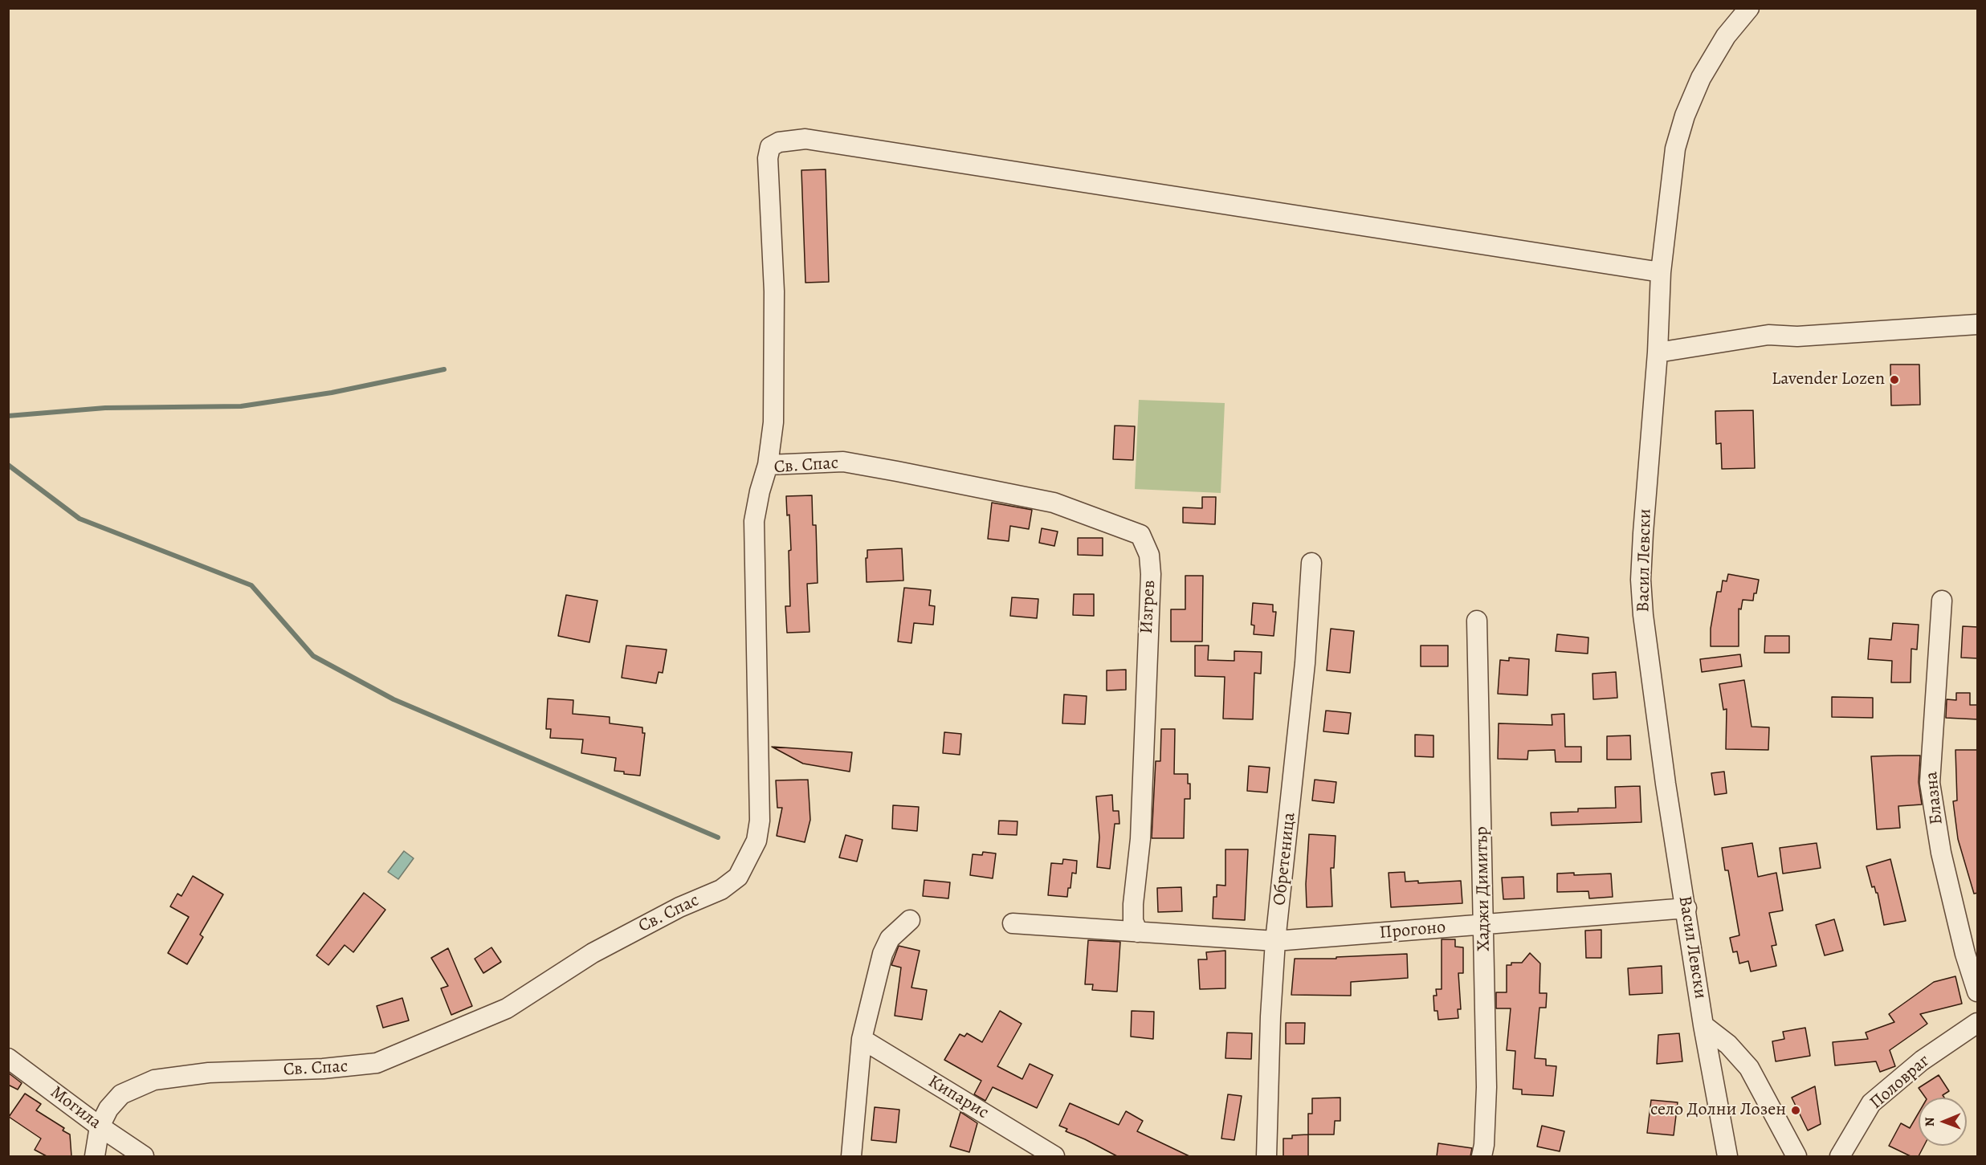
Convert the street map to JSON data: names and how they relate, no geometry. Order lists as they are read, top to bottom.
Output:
{
  "streets": {
    "street": [
      "Св. Спас",
      "Васил Левски",
      "Изгрев",
      "Блазна",
      "Обретеница",
      "Хаджи Димитър",
      "Прогоно",
      "Половраг",
      "Кипарис",
      "Могила"
    ]
  },
  "crossings": [
    ["Св. Спас", "Изгрев"],
    ["Св. Спас", "Могила"],
    ["Васил Левски", "Прогоно"],
    ["Изгрев", "Прогоно"],
    ["Обретеница", "Прогоно"],
    ["Хаджи Димитър", "Прогоно"]
  ],
  "places": ["Lavender Lozen", "село Долни Лозен"],
  "north": "left"
}
